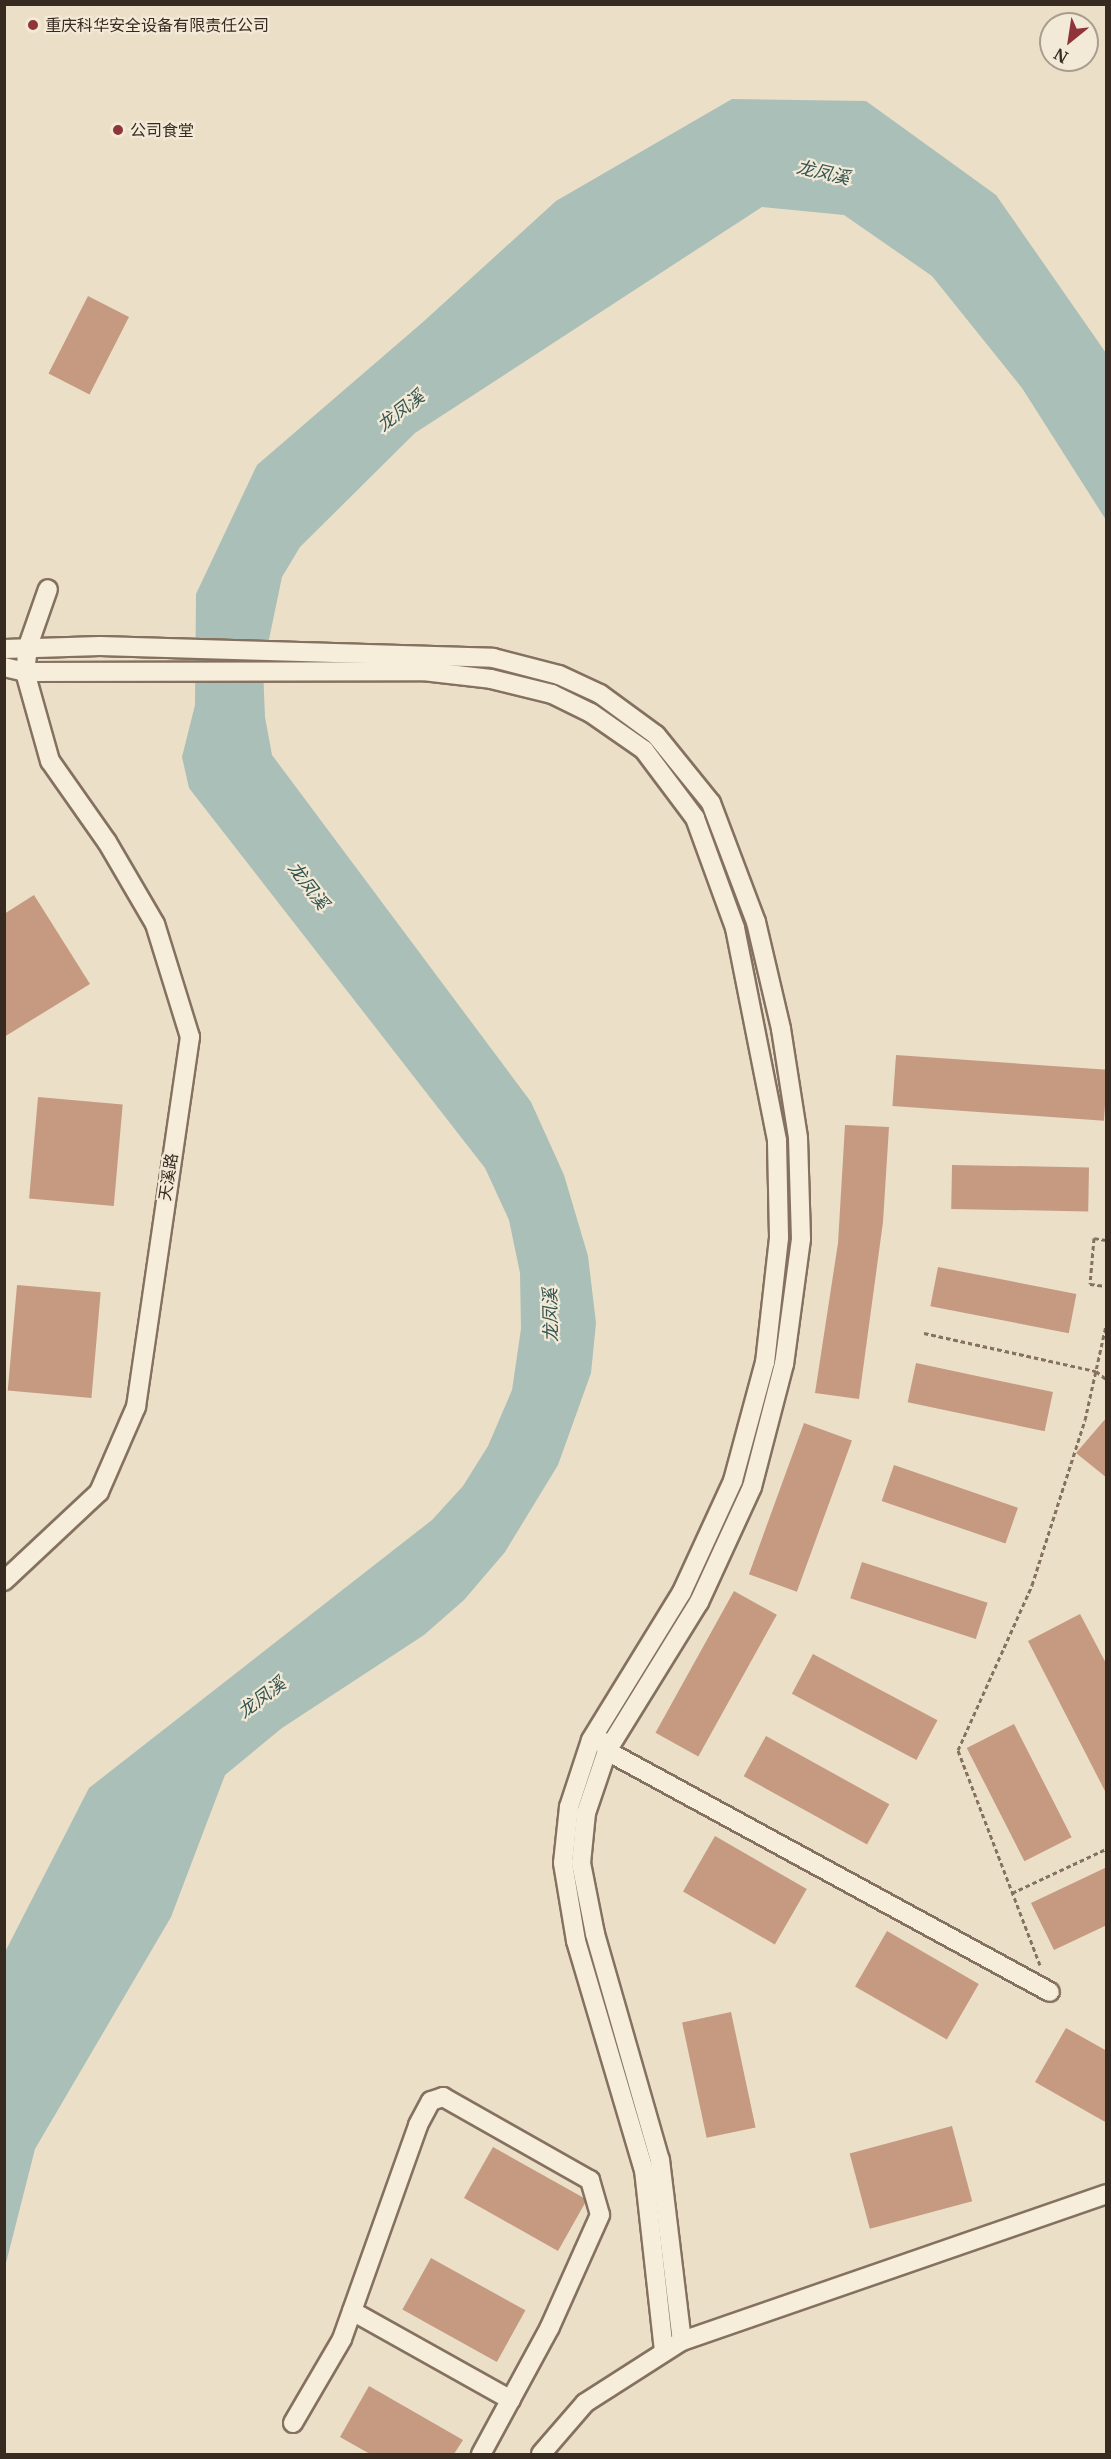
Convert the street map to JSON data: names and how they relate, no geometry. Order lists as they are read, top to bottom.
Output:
{
  "streets": {
    "street": ["天溪路"]
  },
  "water": ["龙凤溪"],
  "places": ["重庆科华安全设备有限责任公司", "公司食堂"],
  "north": "bottom left"
}
